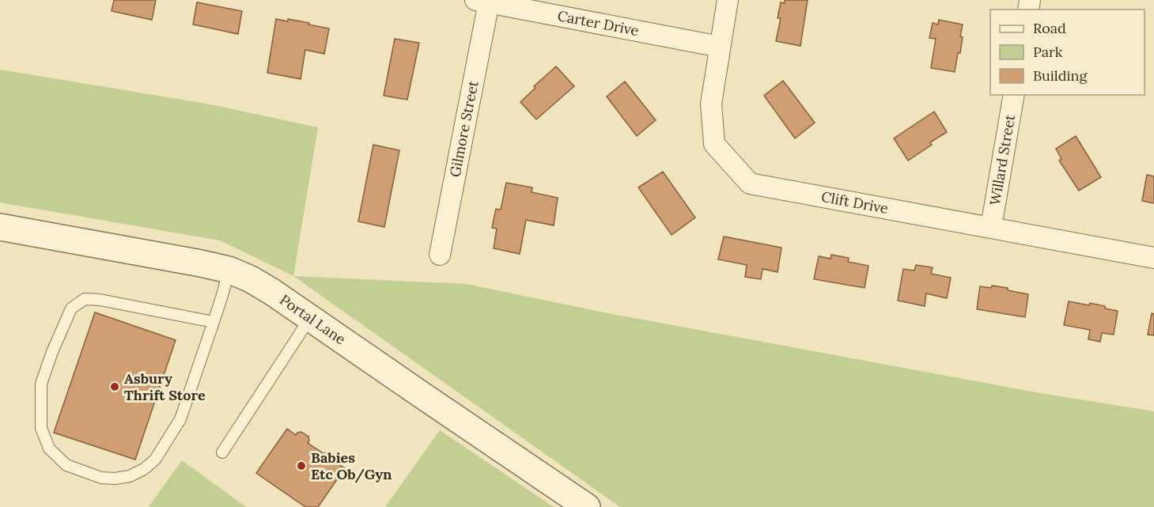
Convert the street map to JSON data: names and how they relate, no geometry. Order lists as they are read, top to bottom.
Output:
{
  "streets": {
    "street": [
      "Carter Drive",
      "Gilmore Street",
      "Willard Street",
      "Clift Drive",
      "Portal Lane"
    ]
  },
  "crossings": [
    ["Carter Drive", "Gilmore Street"],
    ["Carter Drive", "Clift Drive"],
    ["Willard Street", "Clift Drive"]
  ],
  "places": ["Asbury Thrift Store", "Babies Etc Ob/Gyn"],
  "legend": ["Road", "Park", "Building"]
}
